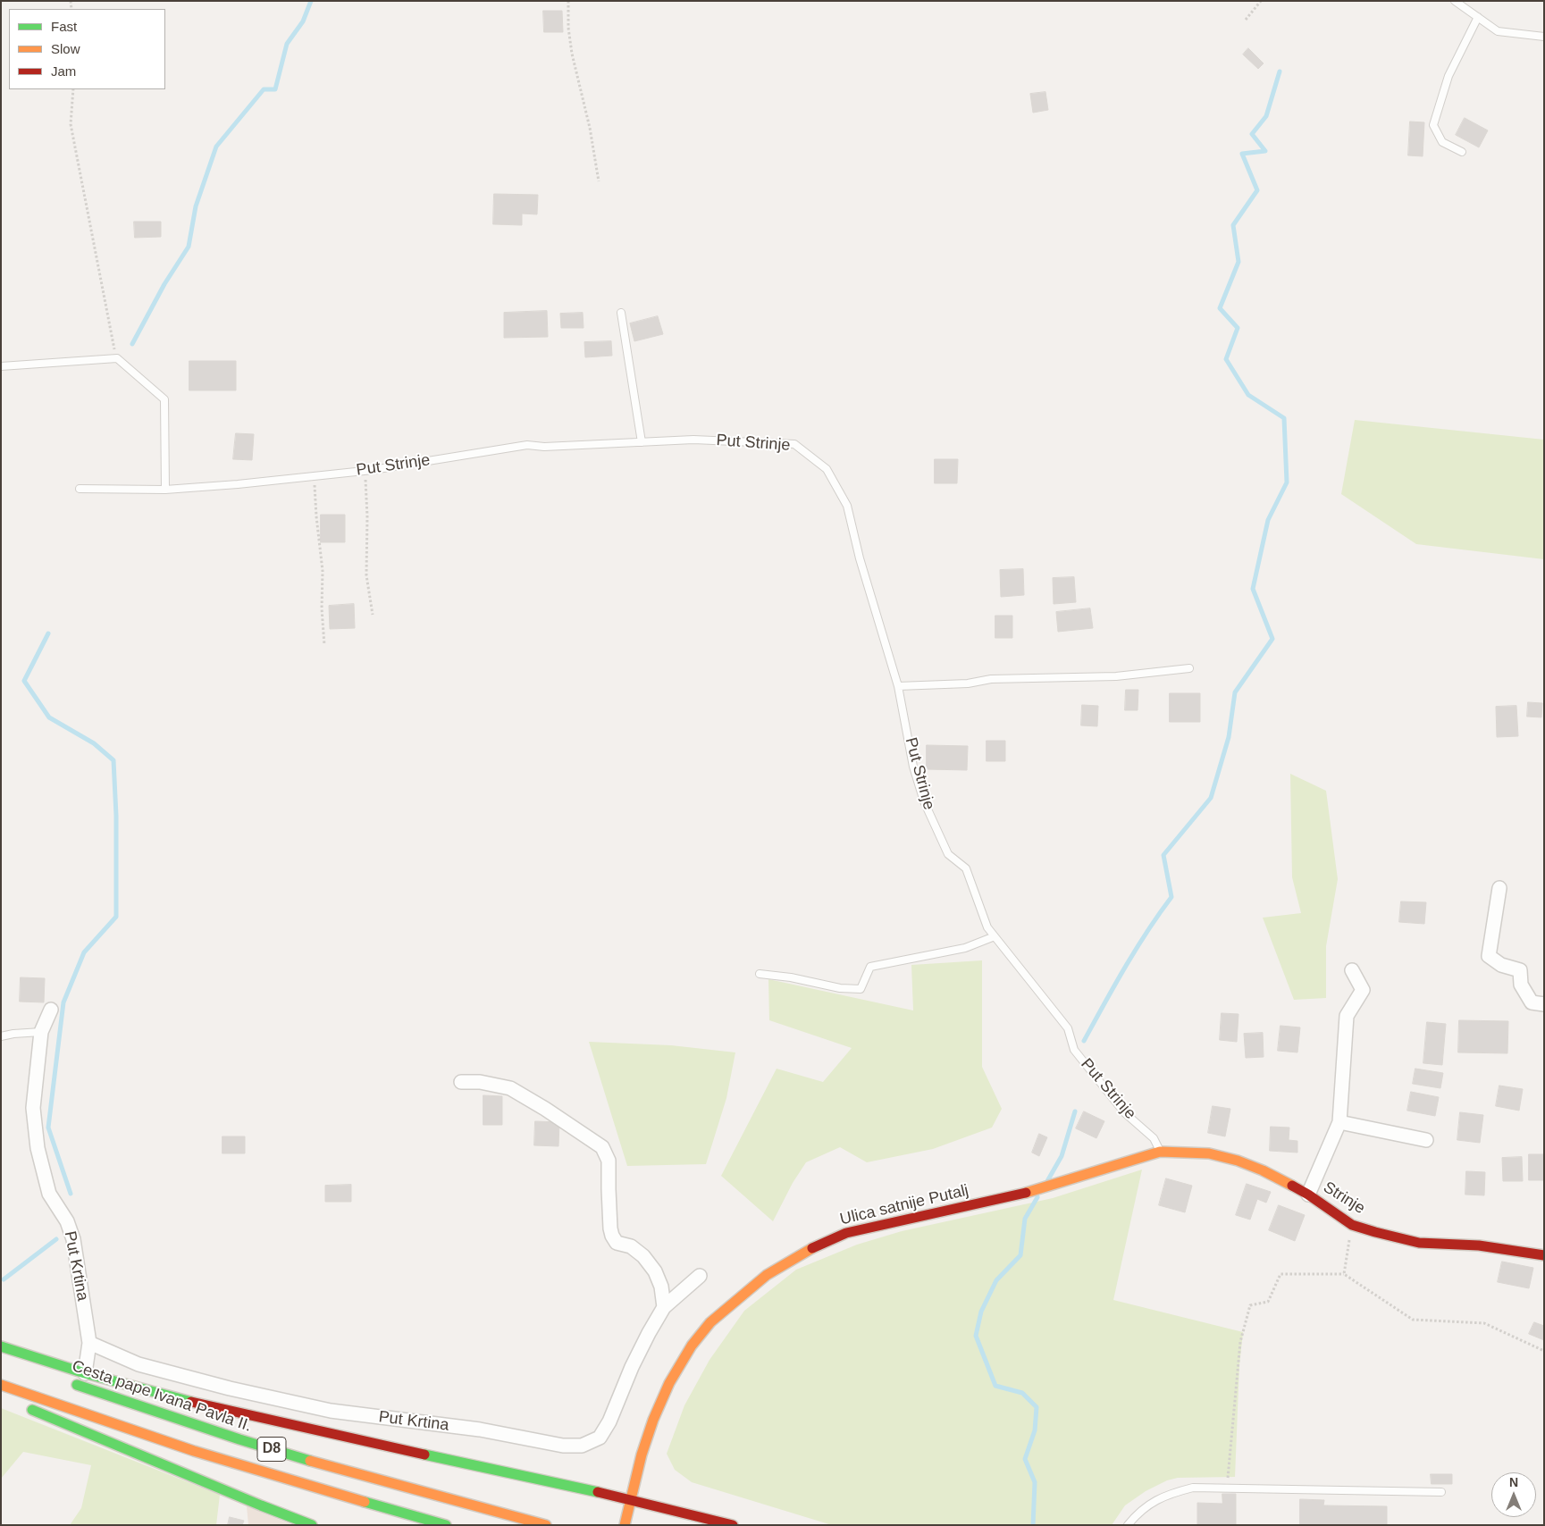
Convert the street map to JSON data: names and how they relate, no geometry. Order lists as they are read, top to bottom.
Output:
{
  "streets": {
    "main road": [
      "Strinje",
      "Ulica satnije Putalj",
      "Cesta pape Ivana Pavla II.",
      "D8"
    ],
    "street": ["Put Krtina"],
    "lane": ["Put Strinje"]
  },
  "crossings": [
    ["Put Strinje", "Strinje"],
    ["Put Strinje", "Ulica satnije Putalj"],
    ["Strinje", "Ulica satnije Putalj"]
  ],
  "legend": ["Fast", "Slow", "Jam"],
  "north": "top"
}
